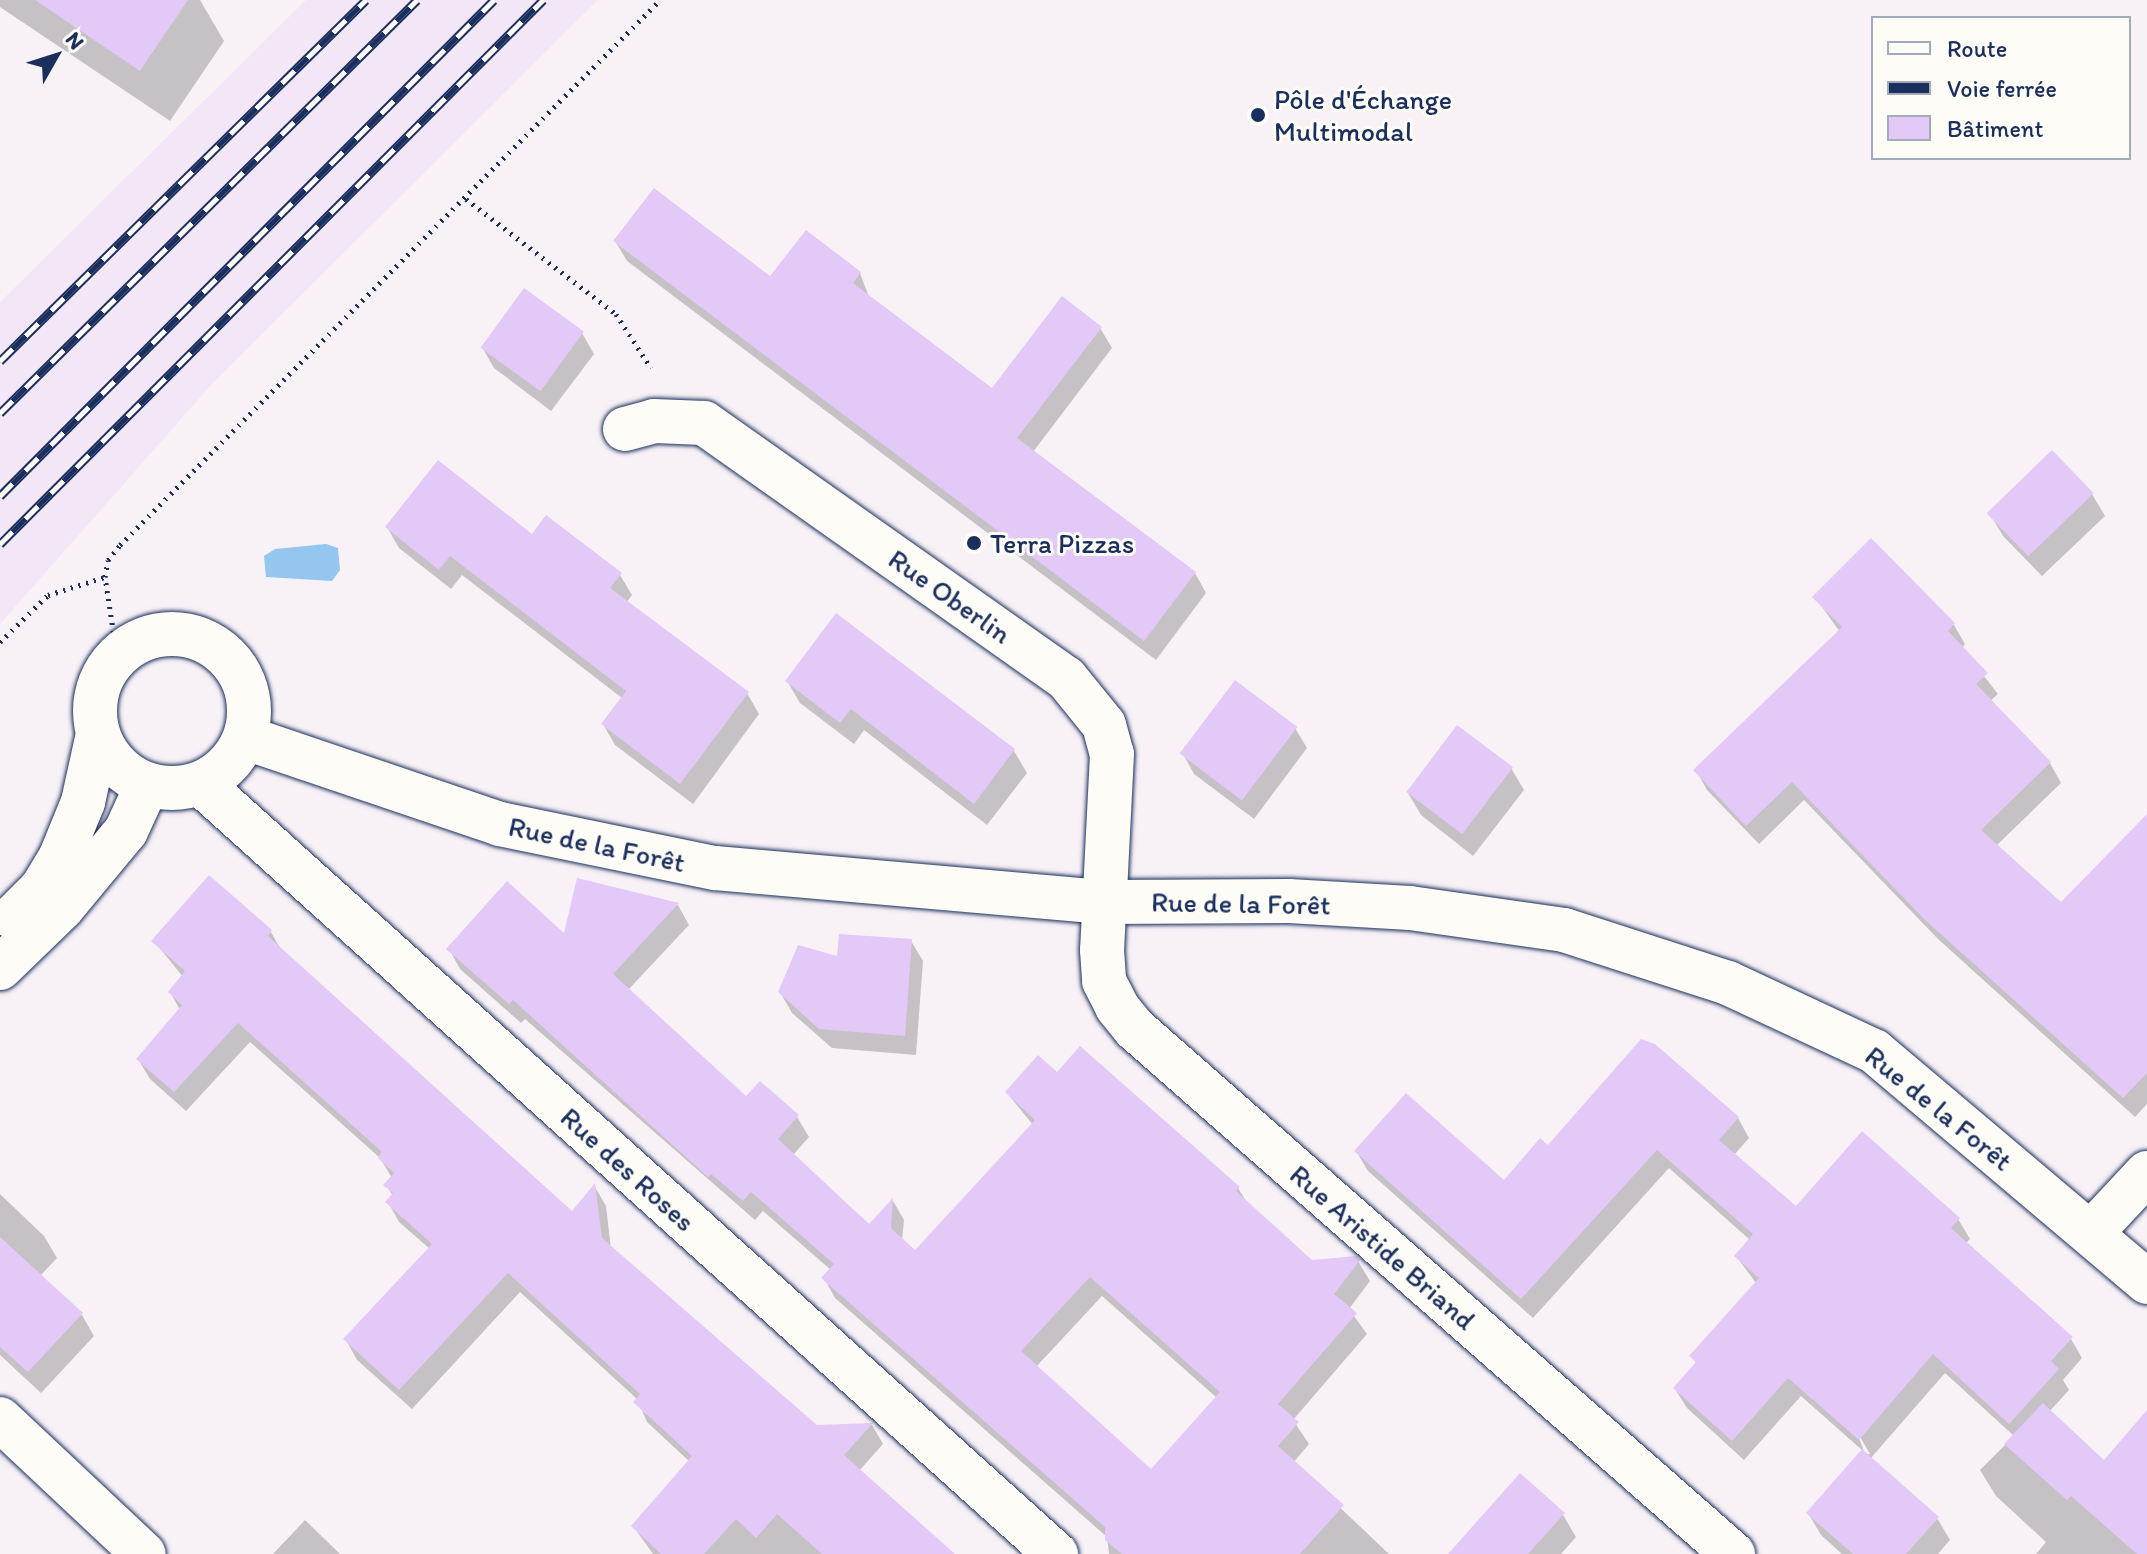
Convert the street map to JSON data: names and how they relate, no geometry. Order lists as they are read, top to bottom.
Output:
{
  "streets": {
    "street": [
      "Rue Oberlin",
      "Rue de la Forêt",
      "Rue des Roses",
      "Rue Aristide Briand"
    ]
  },
  "crossings": [
    ["Rue Oberlin", "Rue de la Forêt"],
    ["Rue Oberlin", "Rue Aristide Briand"],
    ["Rue de la Forêt", "Rue des Roses"],
    ["Rue de la Forêt", "Rue Aristide Briand"]
  ],
  "places": ["Pôle d'Échange Multimodal", "Terra Pizzas"],
  "legend": ["Route", "Voie ferrée", "Bâtiment"],
  "north": "top right"
}
